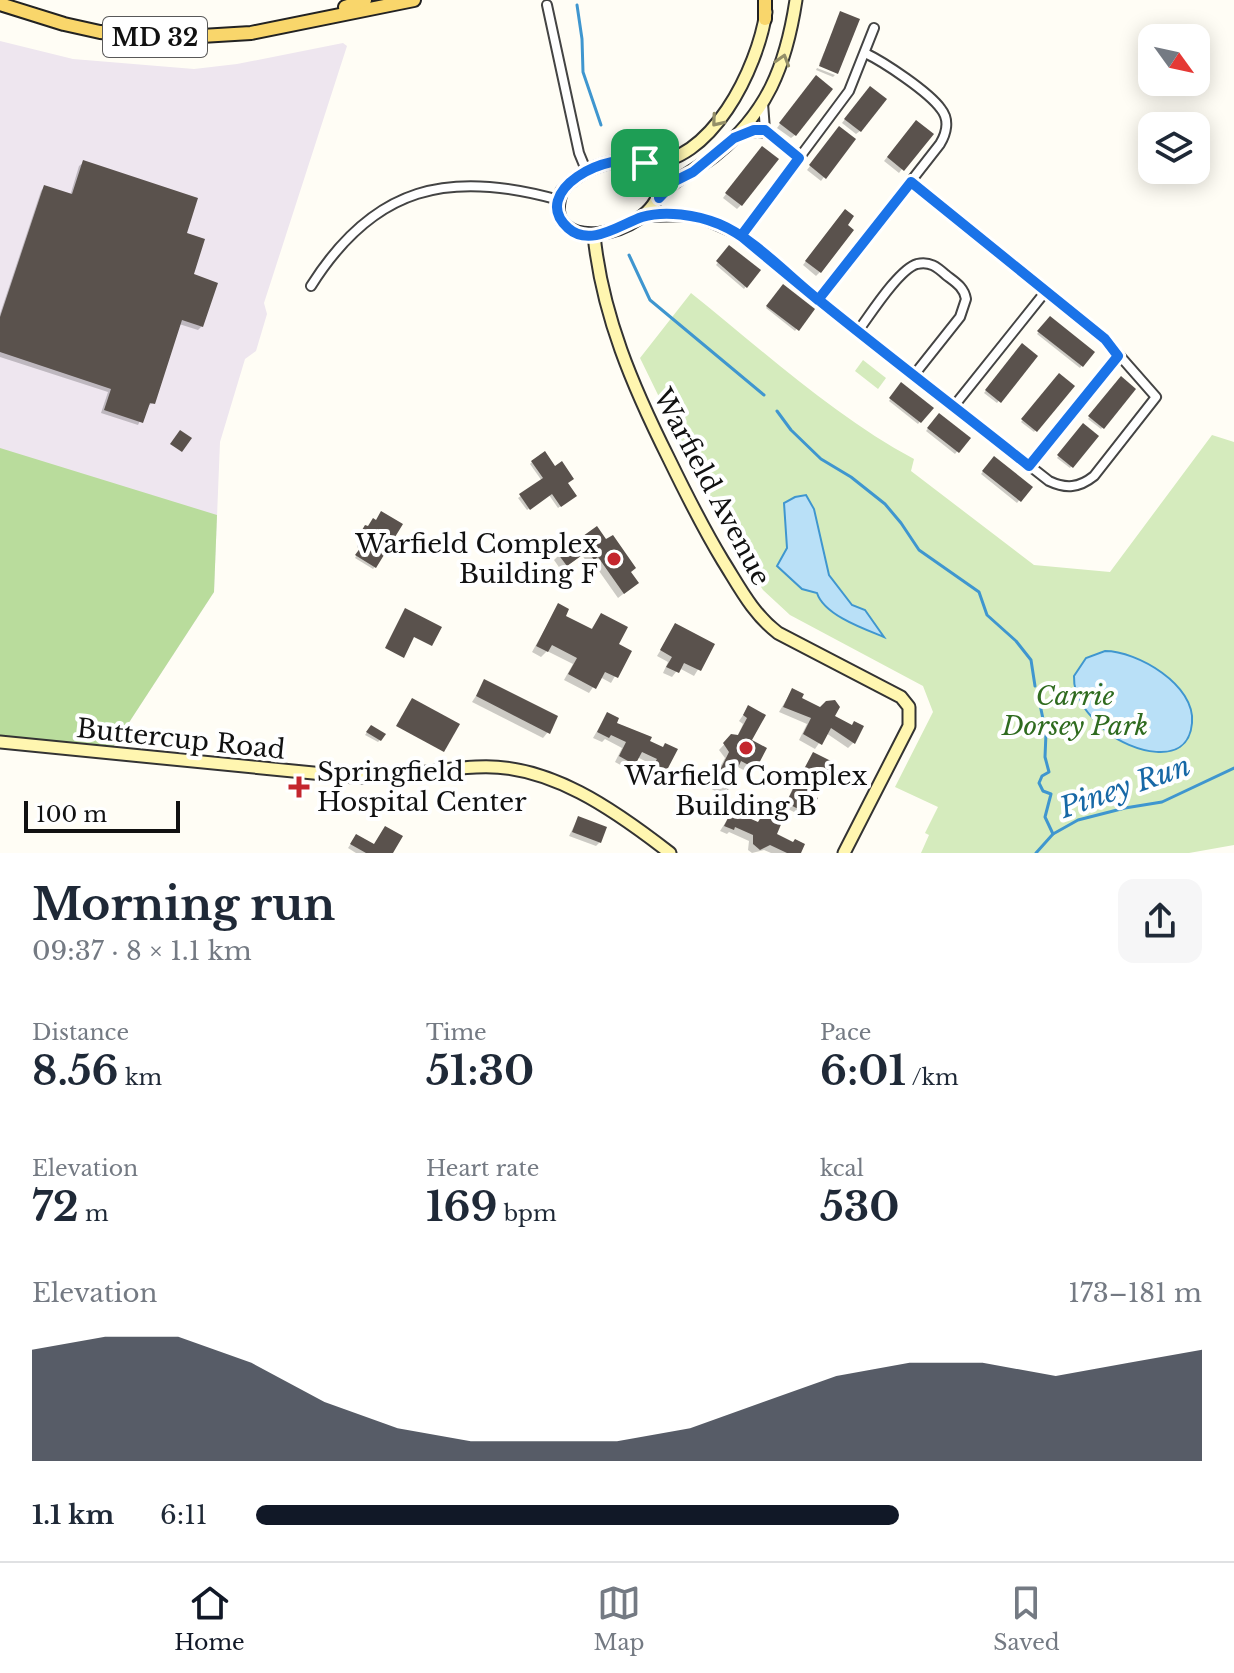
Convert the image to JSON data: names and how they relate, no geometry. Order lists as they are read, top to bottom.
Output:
{
  "streets": {
    "main road": ["MD 32"],
    "street": ["Warfield Avenue", "Buttercup Road"]
  },
  "water": ["Piney Run"],
  "parks": ["Carrie Dorsey Park"],
  "places": {
    "other": ["Warfield Complex Building F", "Warfield Complex Building B"],
    "health": ["Springfield Hospital Center"]
  },
  "scale_bar": "100 m",
  "north": "bottom right",
  "page": {
    "scale": "100 m",
    "heading": ["Morning run", "09:37 · 8 × 1.1 km"],
    "stats": [
      ["Distance", "8.56 km"],
      ["Time", "51:30"],
      ["Pace", "6:01 /km"],
      ["Elevation", "72 m"],
      ["Heart rate", "169 bpm"],
      ["kcal", "530"]
    ],
    "chart": ["Elevation", "173–181 m"],
    "list": [
      {
        "name": "1.1 km",
        "note": "6:11"
      }
    ],
    "tabs": ["Home", "Map", "Saved"]
  }
}
